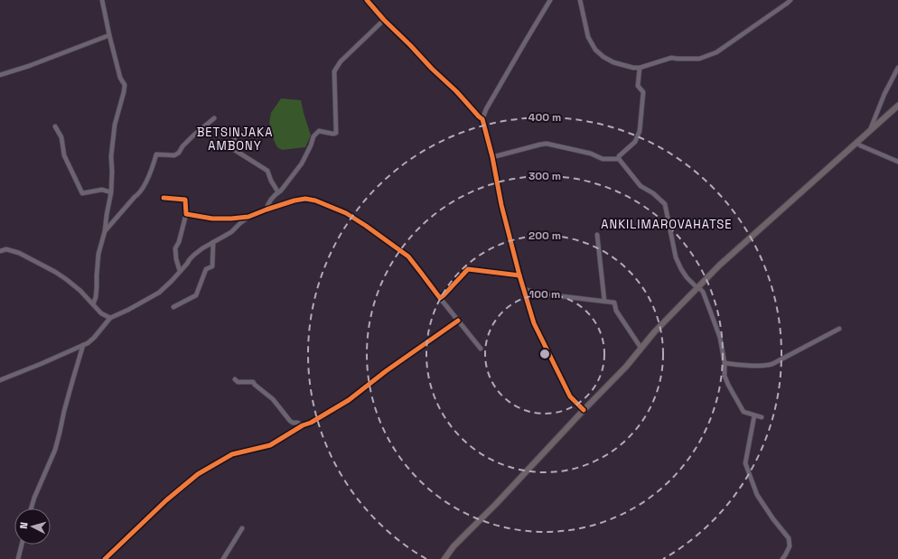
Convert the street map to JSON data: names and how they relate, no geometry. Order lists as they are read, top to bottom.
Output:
{
  "districts": ["BETSINJAKA AMBONY", "ANKILIMAROVAHATSE"],
  "north": "left",
  "rings": [
    "400 m",
    "300 m",
    "200 m",
    "100 m"
  ]
}
